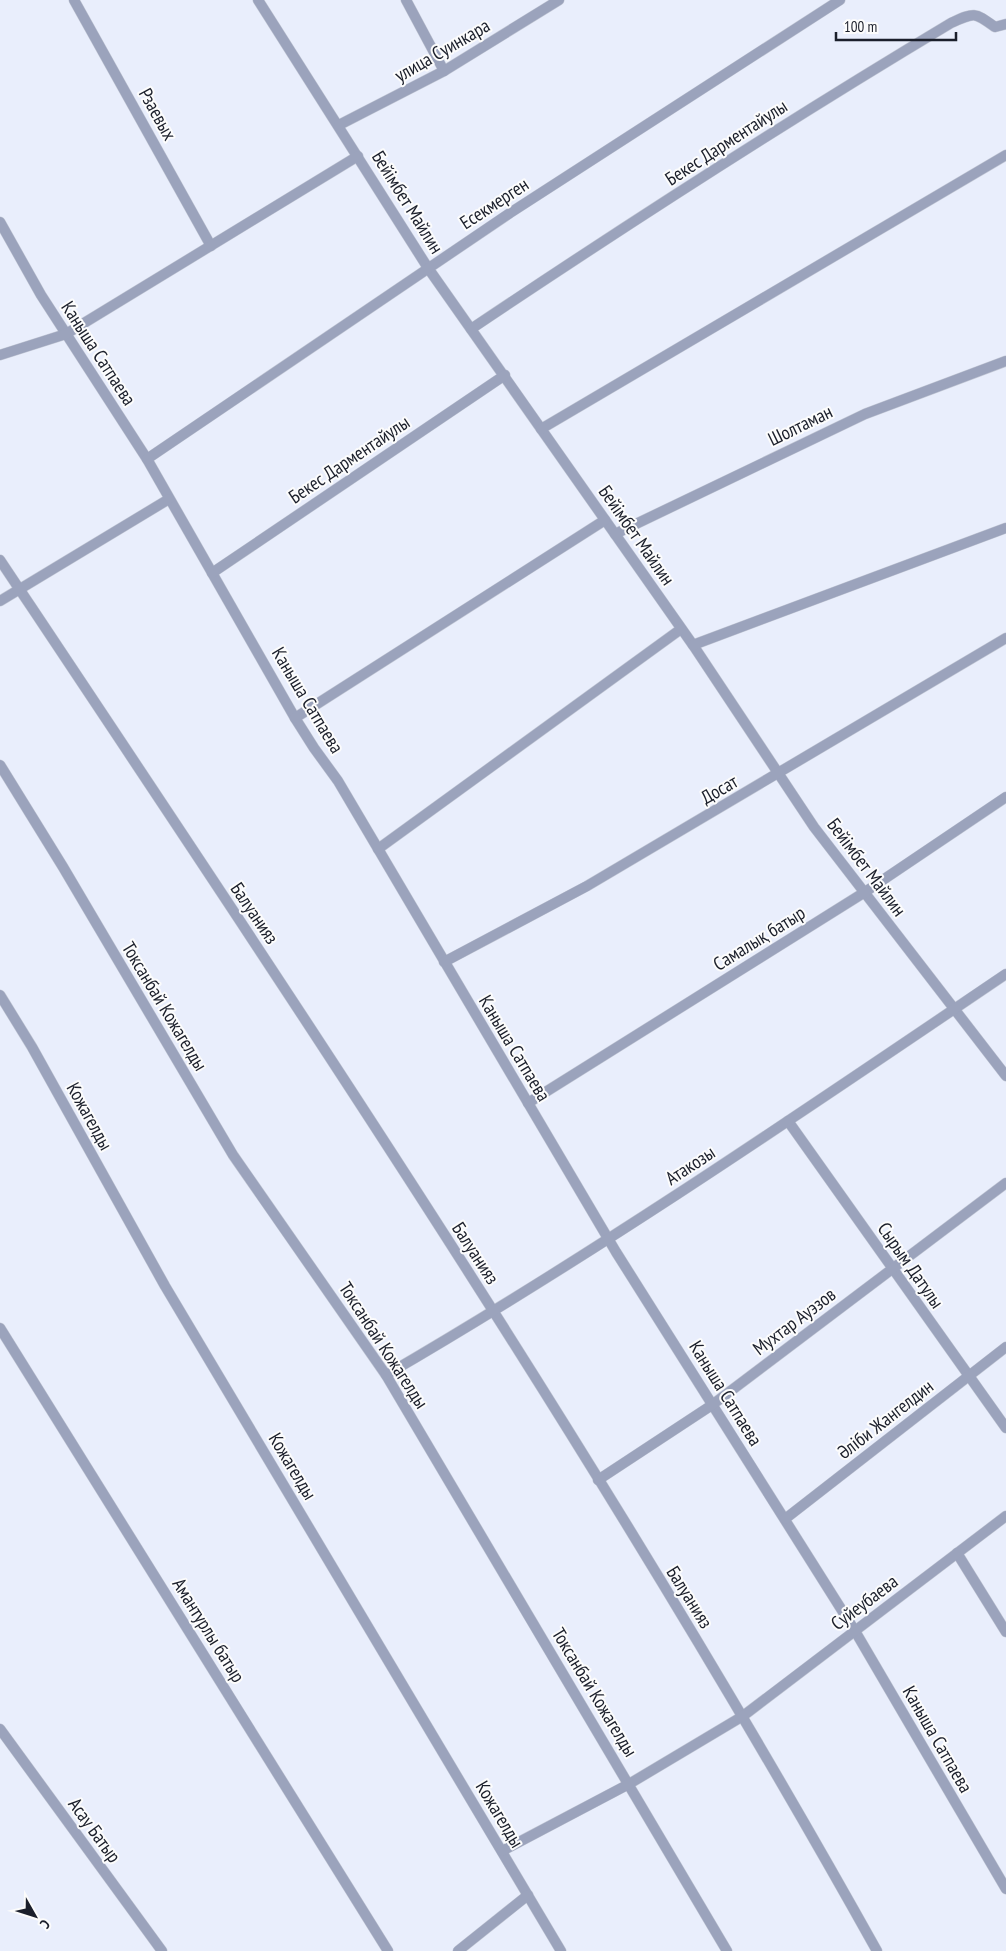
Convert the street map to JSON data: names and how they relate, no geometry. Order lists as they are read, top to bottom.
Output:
{
  "streets": {
    "street": [
      "улица Суинкара",
      "Рзаевых",
      "Бекес Дарментайулы",
      "Бейімбет Майлин",
      "Eсекмерген",
      "Каныша Сатпаева",
      "Шолтаман",
      "Досат",
      "Балуанияз",
      "Самалық батыр",
      "Токсанбай Кожагелды",
      "Кожагелды",
      "Атакозы",
      "Сырым Датулы",
      "Мухтар Ауэзов",
      "Әліби Жангелдин",
      "Суйеубаева",
      "Амантурлы батыр",
      "Асау Батыр"
    ]
  },
  "crossings": [
    ["улица Суинкара", "Бейімбет Майлин"],
    ["Бекес Дарментайулы", "Бейімбет Майлин"],
    ["Бекес Дарментайулы", "Каныша Сатпаева"],
    ["Бейімбет Майлин", "Eсекмерген"],
    ["Бейімбет Майлин", "Шолтаман"],
    ["Бейімбет Майлин", "Досат"],
    ["Бейімбет Майлин", "Самалық батыр"],
    ["Бейімбет Майлин", "Атакозы"],
    ["Eсекмерген", "Каныша Сатпаева"],
    ["Каныша Сатпаева", "Досат"],
    ["Каныша Сатпаева", "Самалық батыр"],
    ["Каныша Сатпаева", "Атакозы"],
    ["Каныша Сатпаева", "Мухтар Ауэзов"],
    ["Каныша Сатпаева", "Әліби Жангелдин"],
    ["Каныша Сатпаева", "Суйеубаева"],
    ["Балуанияз", "Атакозы"],
    ["Балуанияз", "Мухтар Ауэзов"],
    ["Балуанияз", "Суйеубаева"],
    ["Токсанбай Кожагелды", "Атакозы"],
    ["Токсанбай Кожагелды", "Суйеубаева"],
    ["Кожагелды", "Суйеубаева"],
    ["Атакозы", "Сырым Датулы"],
    ["Сырым Датулы", "Мухтар Ауэзов"],
    ["Сырым Датулы", "Әліби Жангелдин"]
  ],
  "scale_bar": "100 m",
  "north": "bottom right"
}
